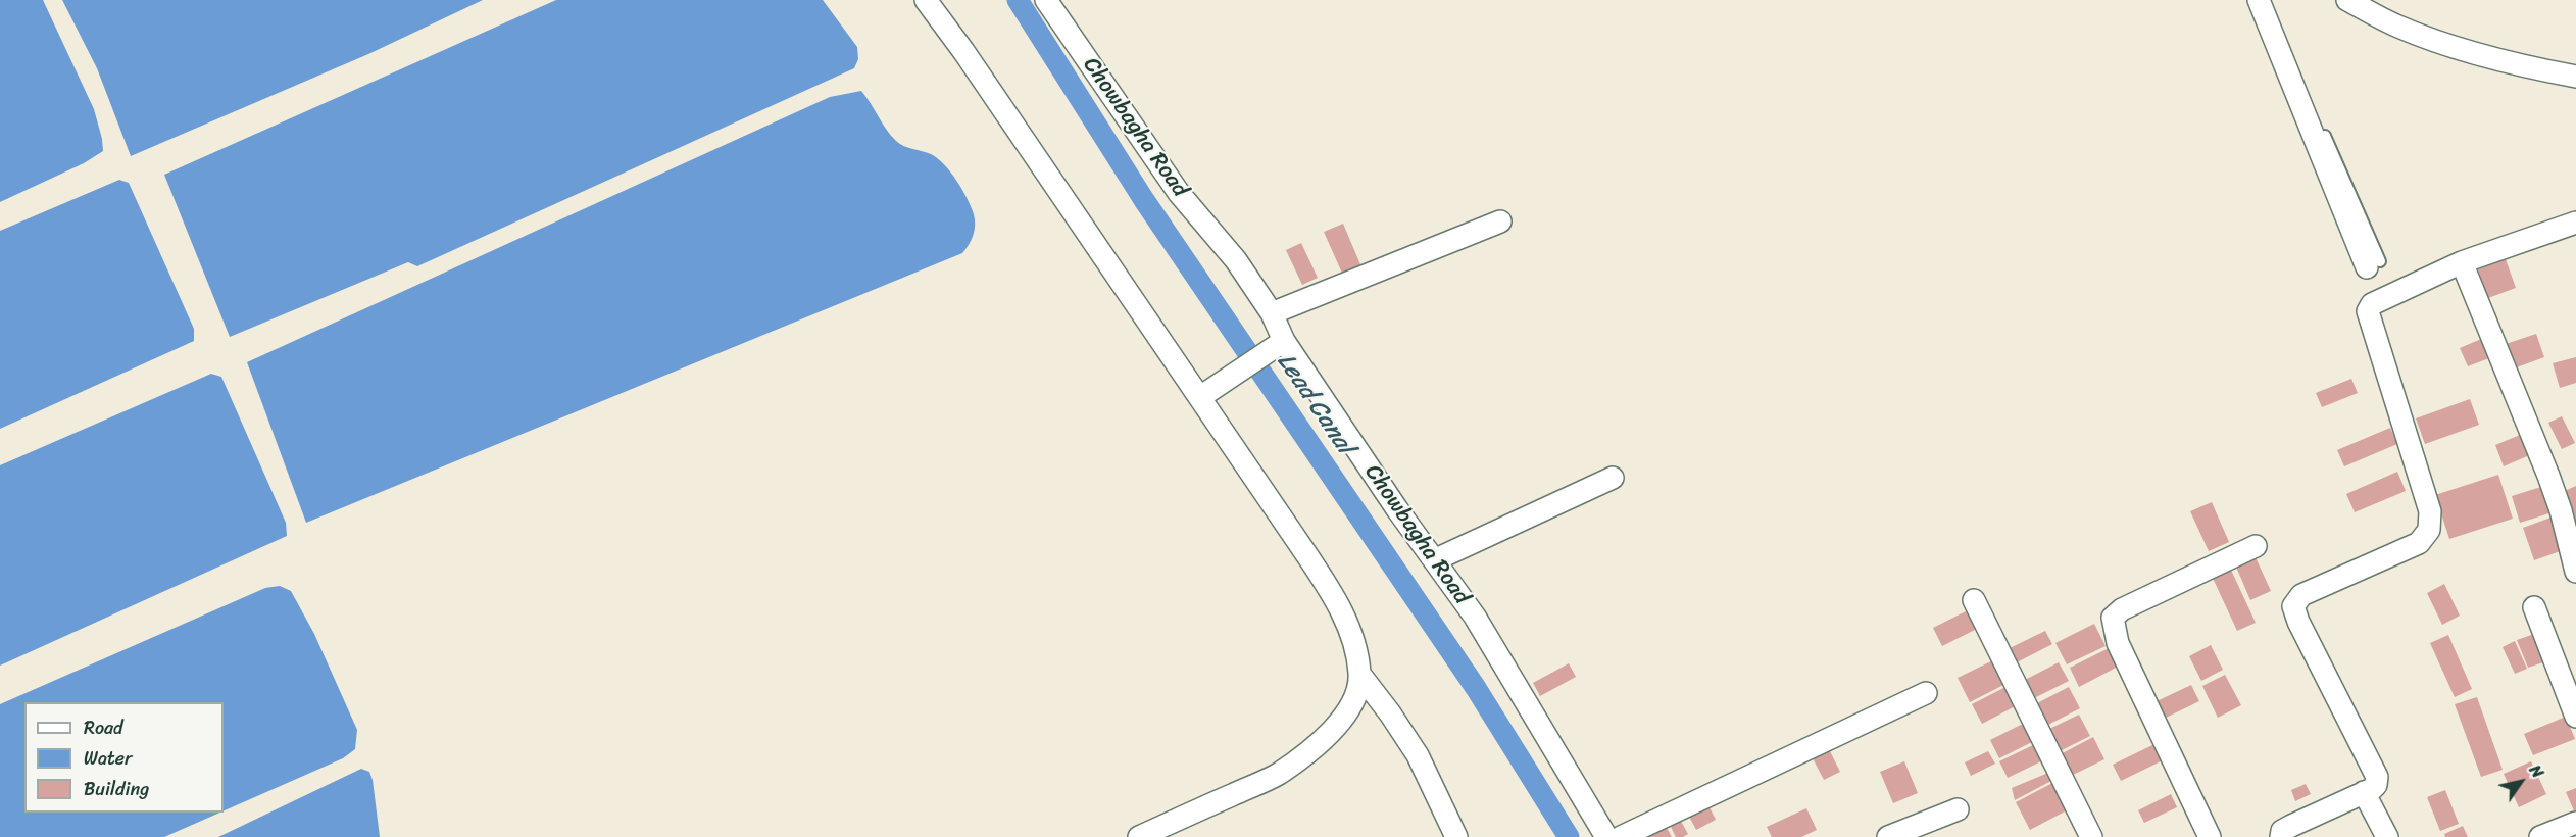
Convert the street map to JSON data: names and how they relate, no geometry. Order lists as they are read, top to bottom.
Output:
{
  "streets": {
    "street": ["Chowbagha Road"]
  },
  "water": ["Lead Canal"],
  "legend": ["Road", "Water", "Building"],
  "north": "top right"
}
